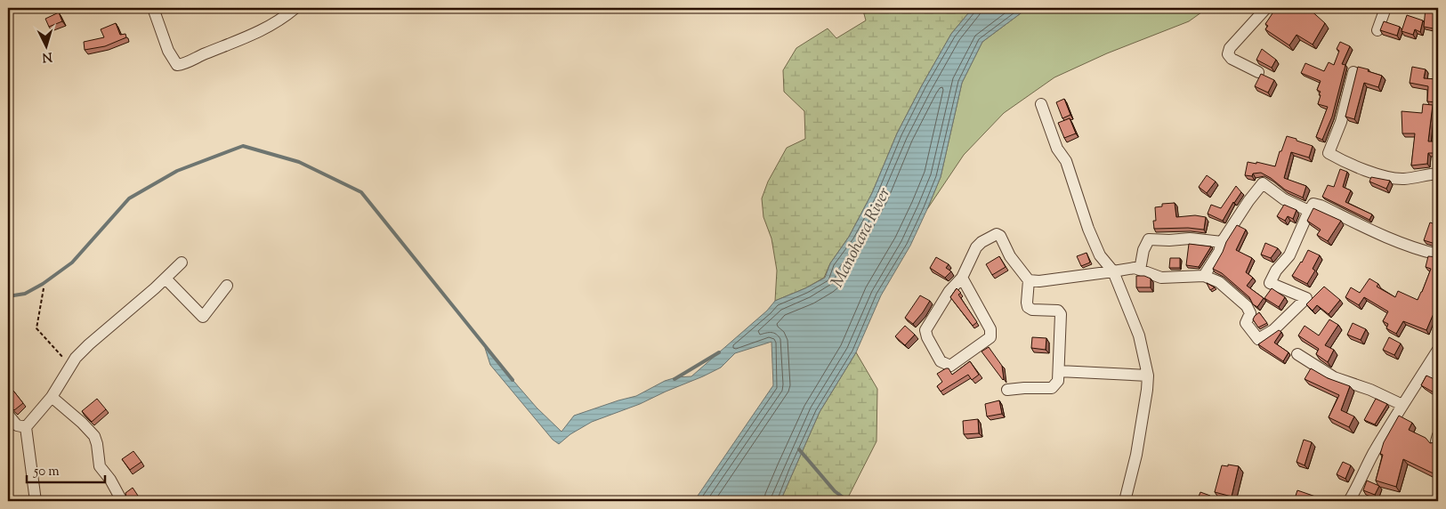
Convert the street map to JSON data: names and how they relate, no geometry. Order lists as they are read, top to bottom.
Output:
{
  "water": ["Manohara River"],
  "scale_bar": "50 m",
  "north": "bottom"
}
